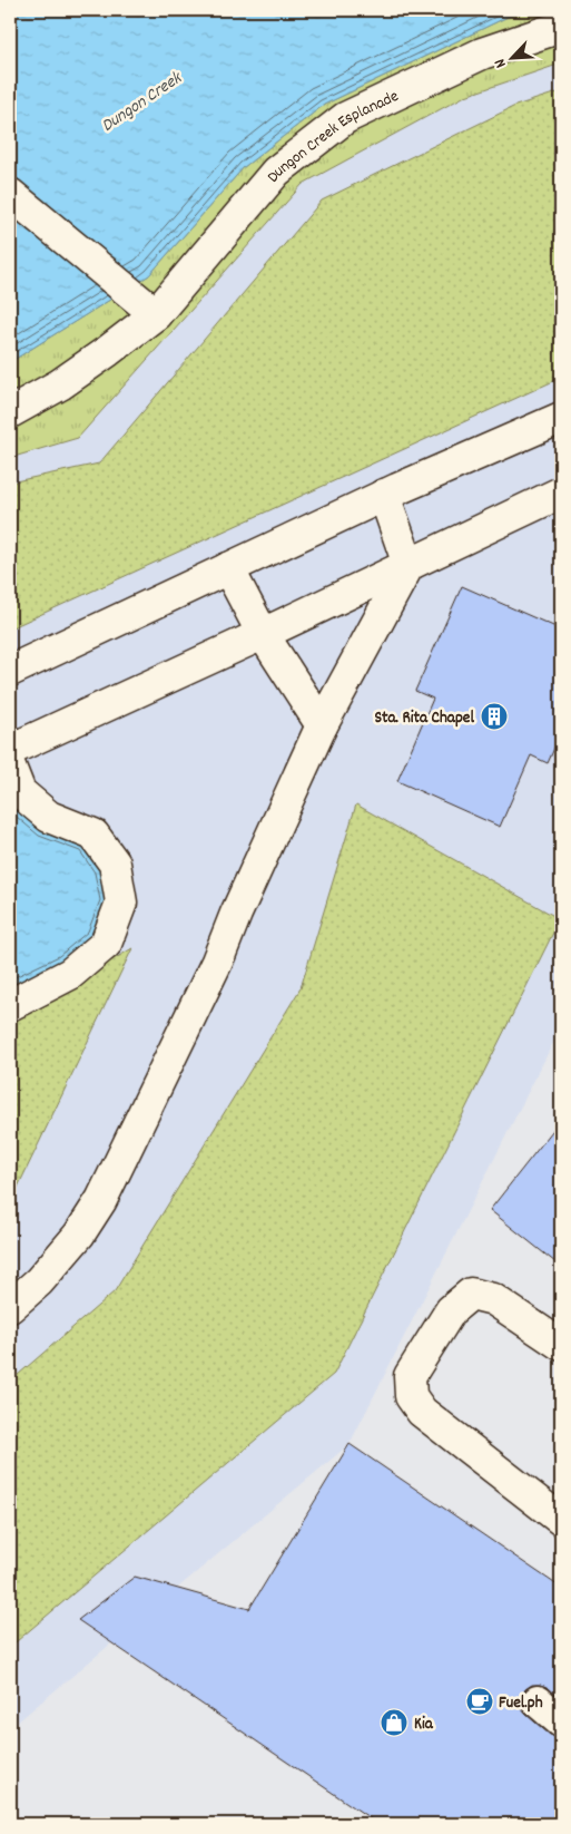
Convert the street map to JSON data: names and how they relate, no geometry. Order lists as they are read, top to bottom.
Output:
{
  "streets": {
    "street": ["Dungon Creek Esplanade"]
  },
  "water": ["Dungon Creek"],
  "places": {
    "building": ["Sta. Rita Chapel"],
    "cafe": ["Fuel.ph"],
    "shop": ["Kia"]
  },
  "north": "bottom left"
}
